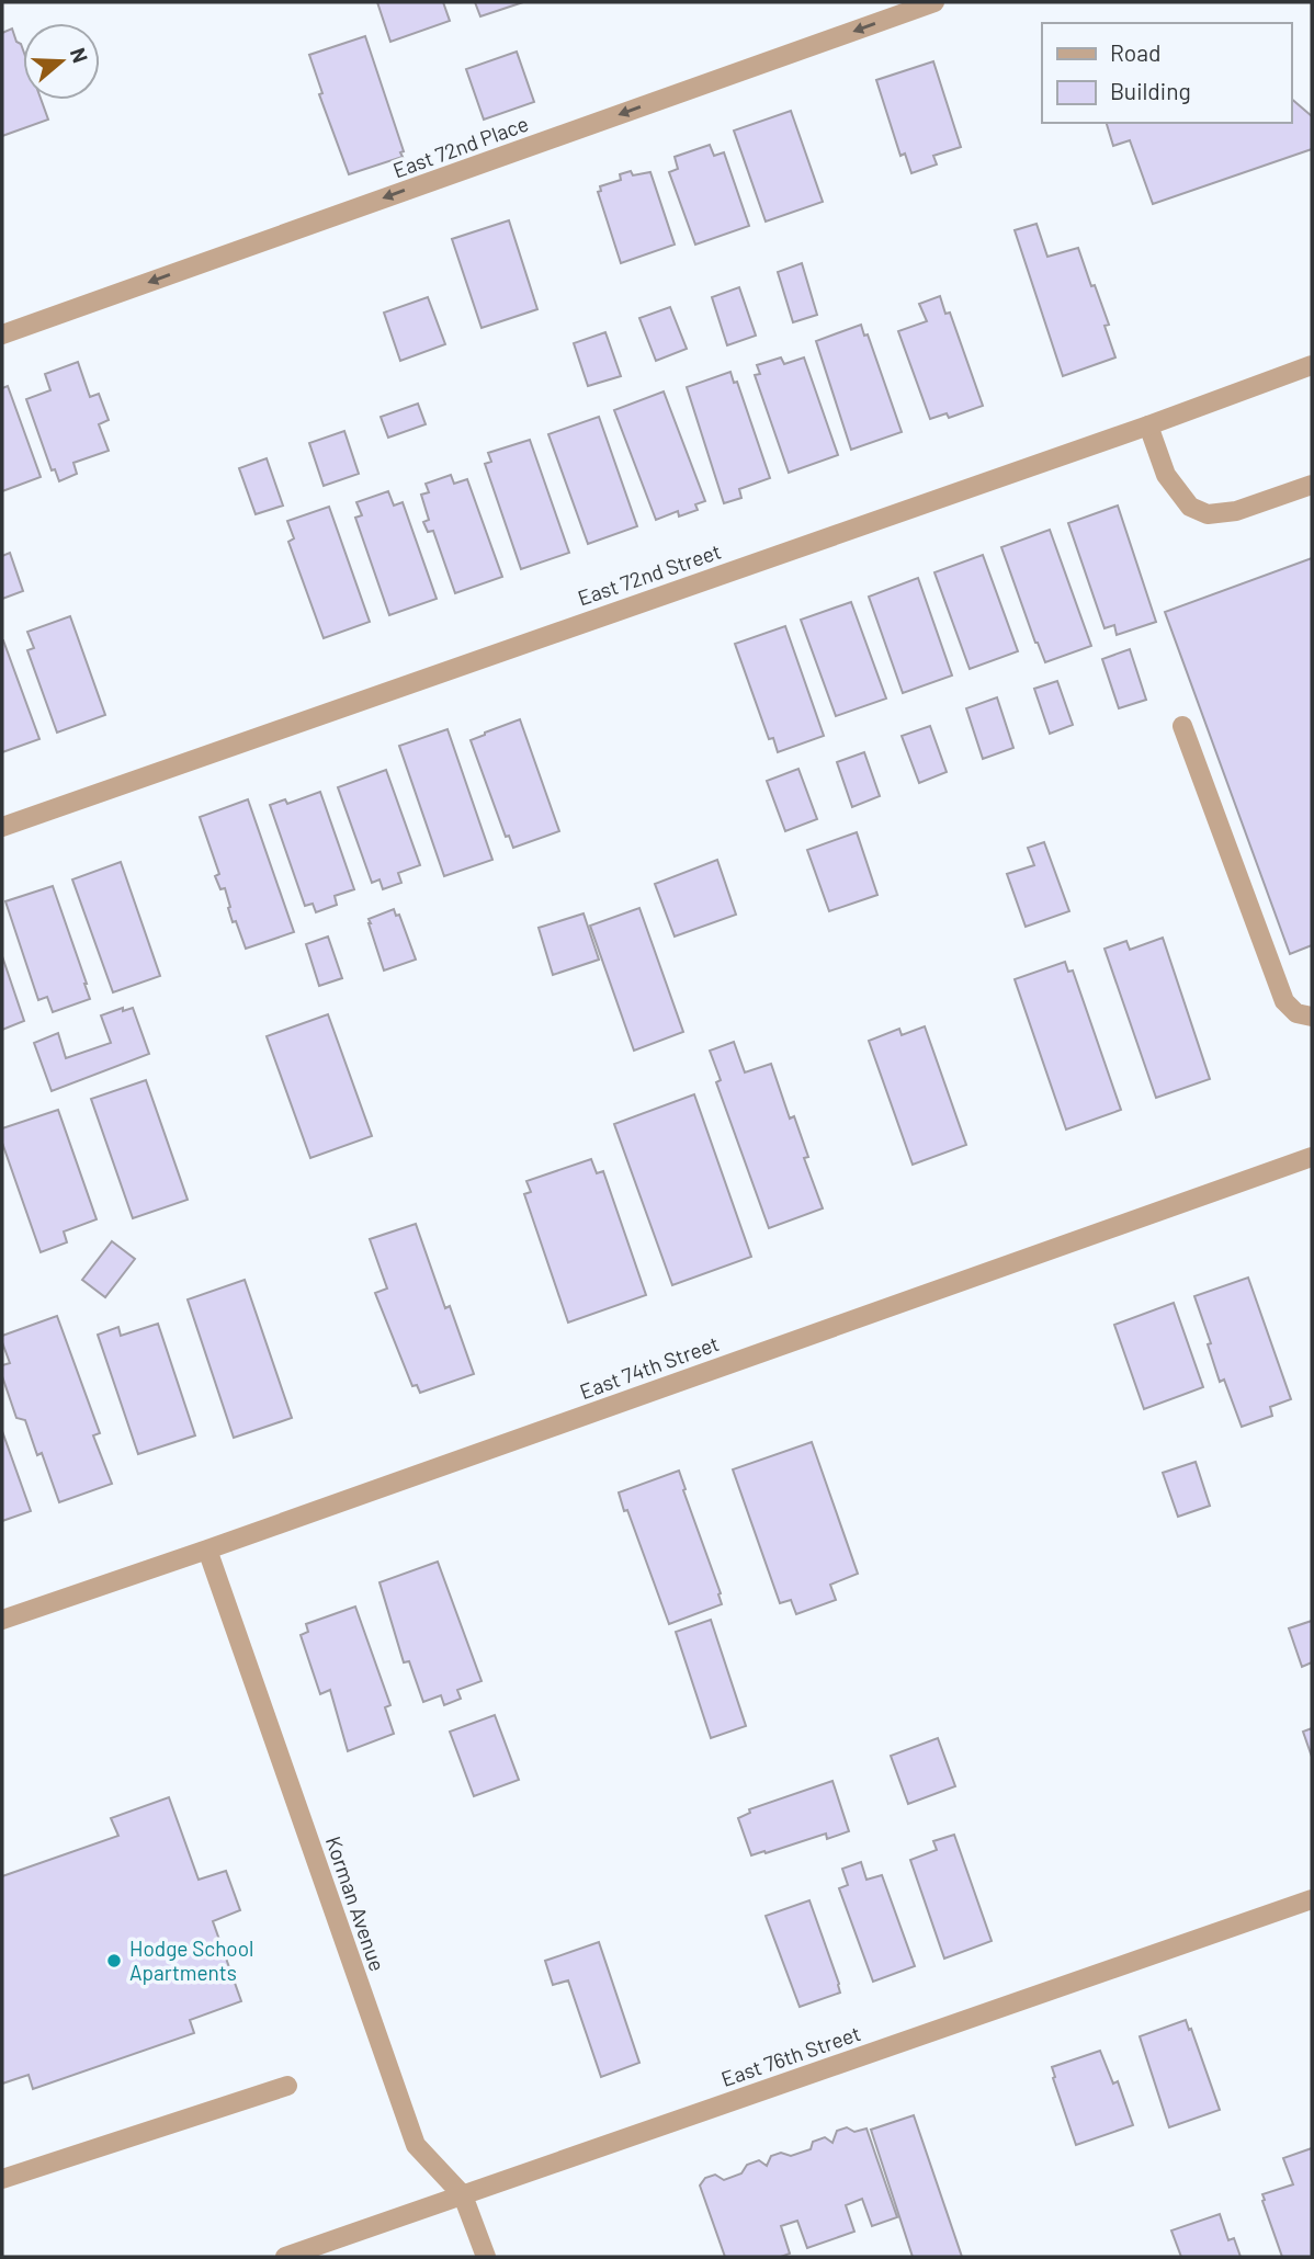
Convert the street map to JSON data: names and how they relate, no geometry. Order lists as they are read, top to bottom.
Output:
{
  "streets": {
    "street": [
      "East 72nd Place",
      "East 72nd Street",
      "East 74th Street",
      "Korman Avenue",
      "East 76th Street"
    ]
  },
  "crossings": [
    ["East 74th Street", "Korman Avenue"],
    ["Korman Avenue", "East 76th Street"]
  ],
  "one_way": ["East 72nd Place"],
  "places": ["Hodge School Apartments"],
  "legend": ["Road", "Building"],
  "north": "right"
}
